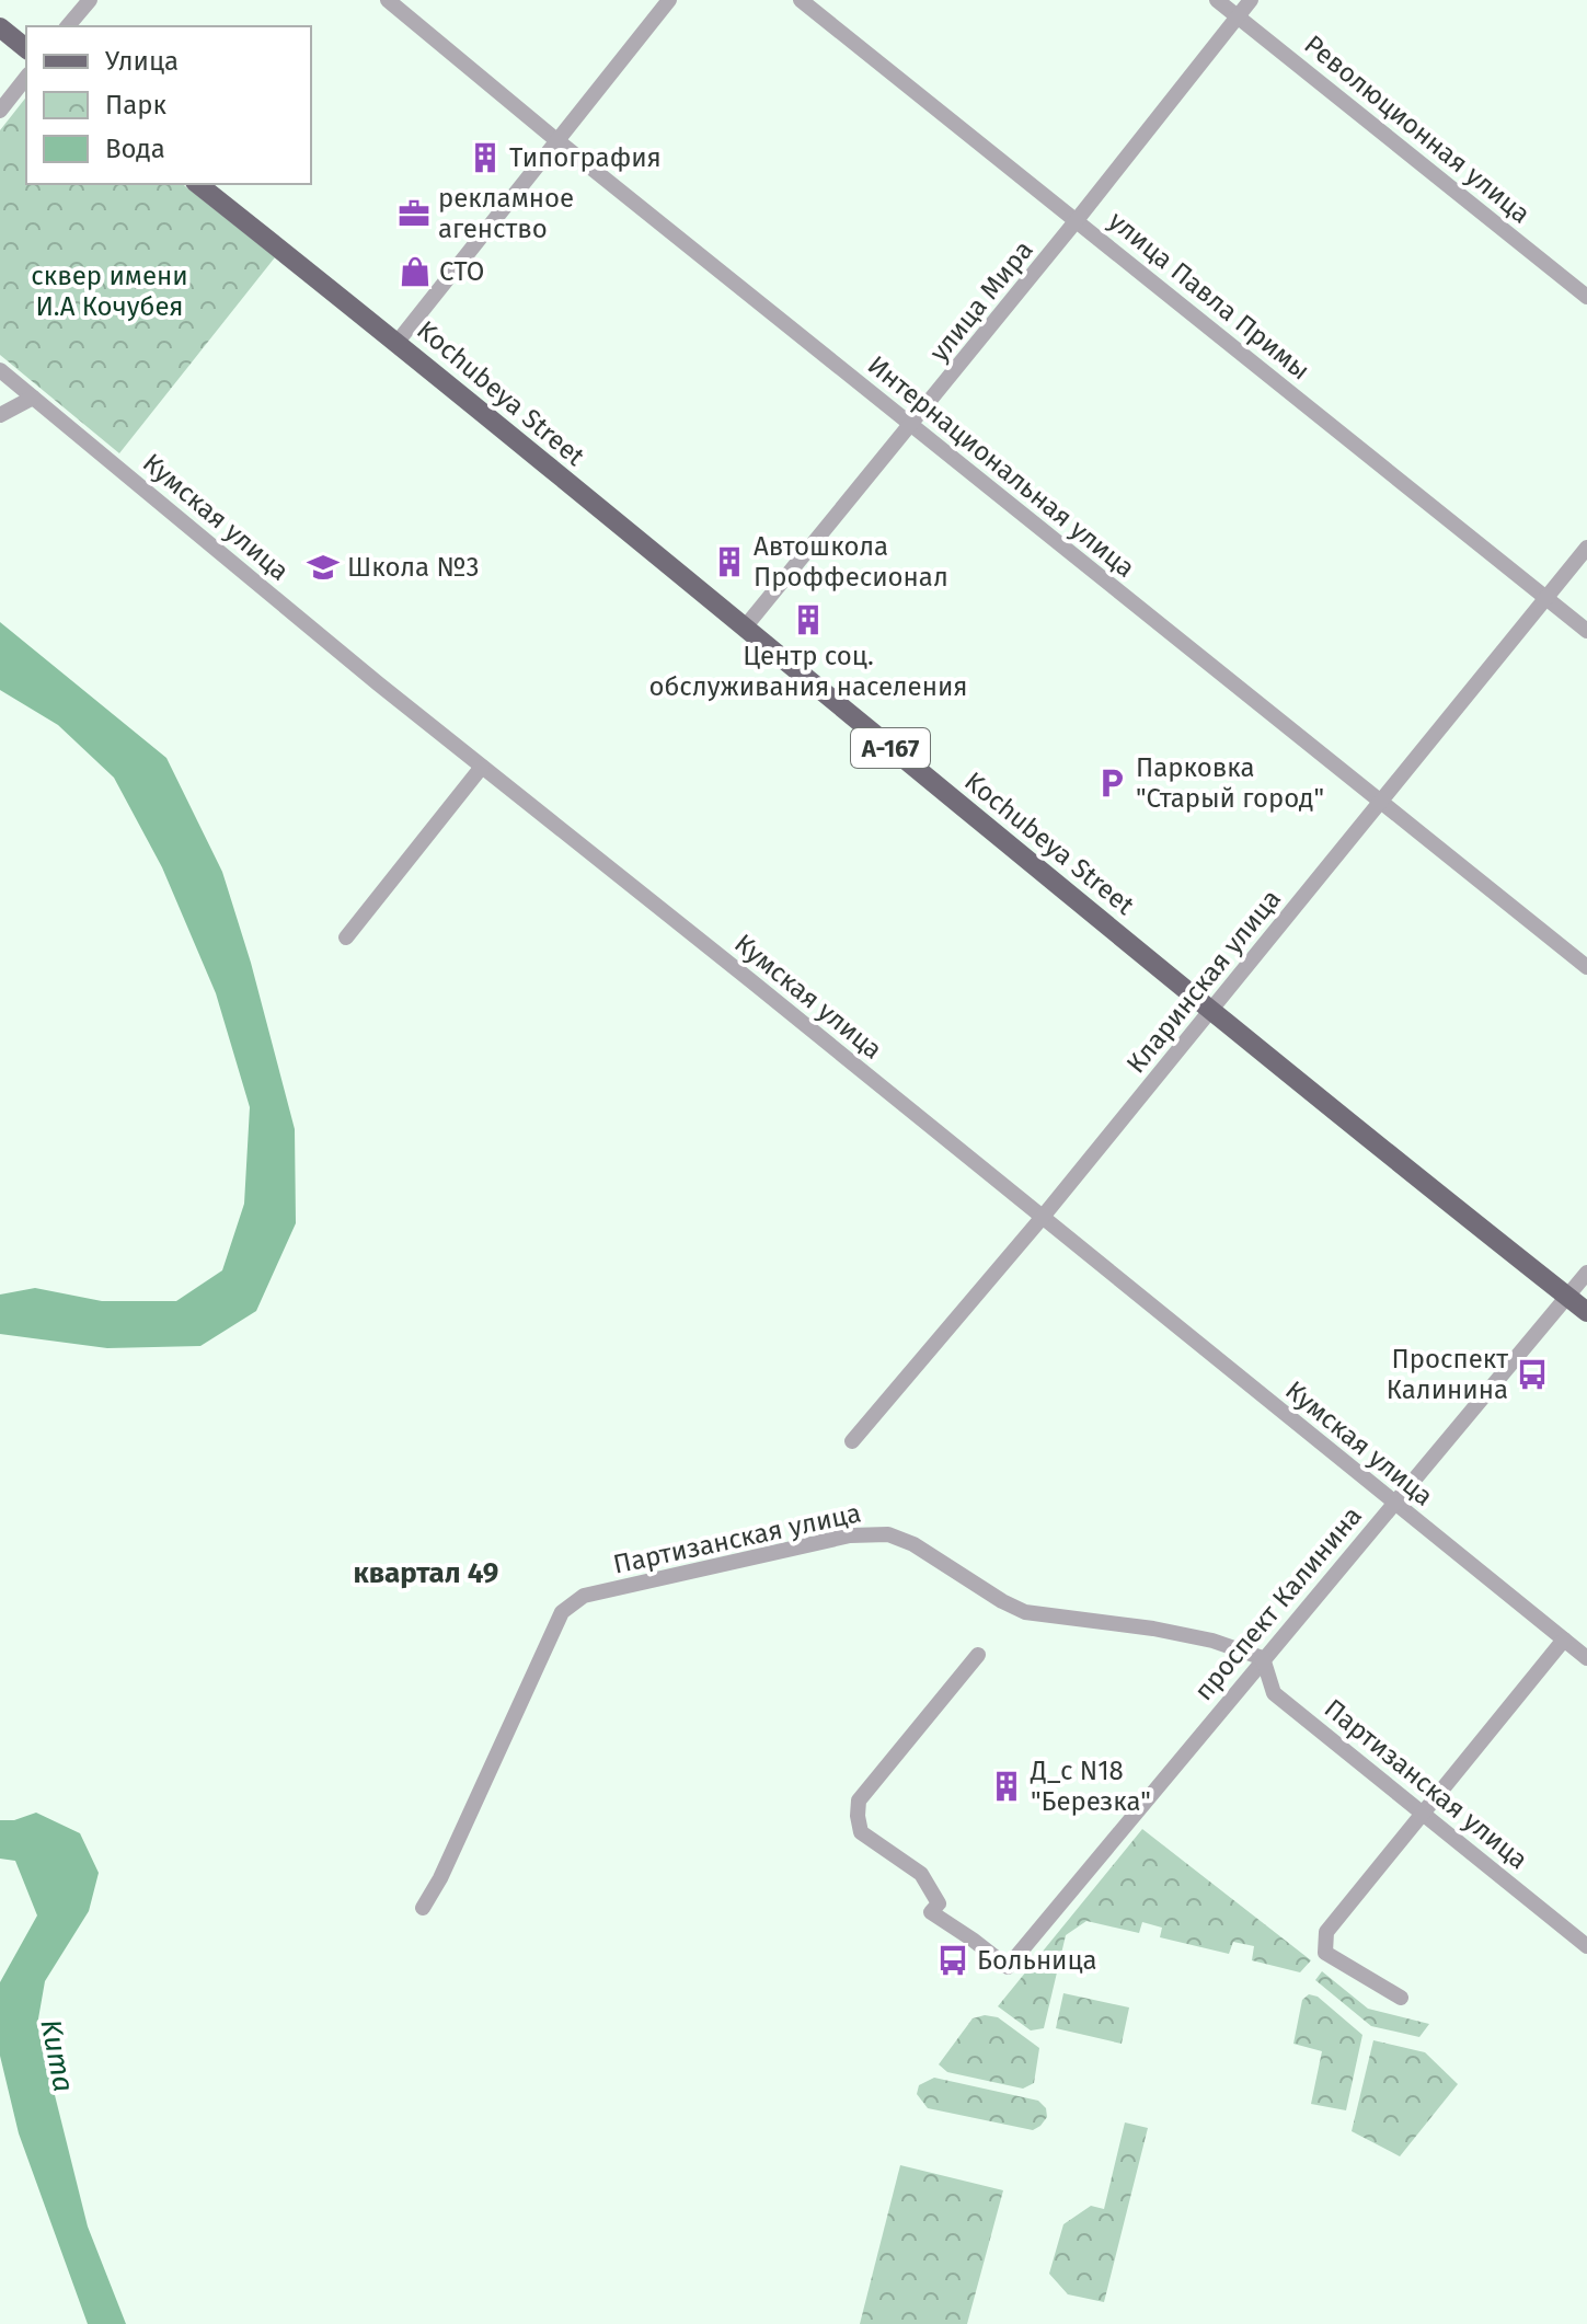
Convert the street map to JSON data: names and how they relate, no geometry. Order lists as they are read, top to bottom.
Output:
{
  "streets": {
    "main road": ["Kochubeya Street", "А-167"],
    "street": [
      "Революционная улица",
      "улица Павла Примы",
      "улица Мира",
      "Интернациональная улица",
      "Кумская улица",
      "Кларинская улица",
      "Партизанская улица",
      "проспект Калинина"
    ]
  },
  "crossings": [
    ["Революционная улица", "улица Мира"],
    ["улица Павла Примы", "улица Мира"],
    ["улица Павла Примы", "Кларинская улица"],
    ["улица Мира", "Kochubeya Street"],
    ["улица Мира", "Интернациональная улица"],
    ["Kochubeya Street", "Кларинская улица"],
    ["Kochubeya Street", "проспект Калинина"],
    ["Интернациональная улица", "Кларинская улица"],
    ["Кумская улица", "Кларинская улица"],
    ["Кумская улица", "проспект Калинина"],
    ["Партизанская улица", "проспект Калинина"]
  ],
  "districts": ["квартал 49"],
  "water": ["Kuma"],
  "parks": ["сквер имени И.А Кочубея"],
  "places": {
    "building": [
      "Типография",
      "Автошкола Проффесионал",
      "Центр соц. обслуживания населения",
      "Д_с N18 \"Березка\""
    ],
    "office": ["рекламное агенство"],
    "shop": ["СТО"],
    "school or university": ["Школа №3"],
    "parking": ["Парковка \"Старый город\""],
    "bus stop": ["Проспект Калинина", "Больница"]
  },
  "legend": ["Улица", "Парк", "Вода"]
}
